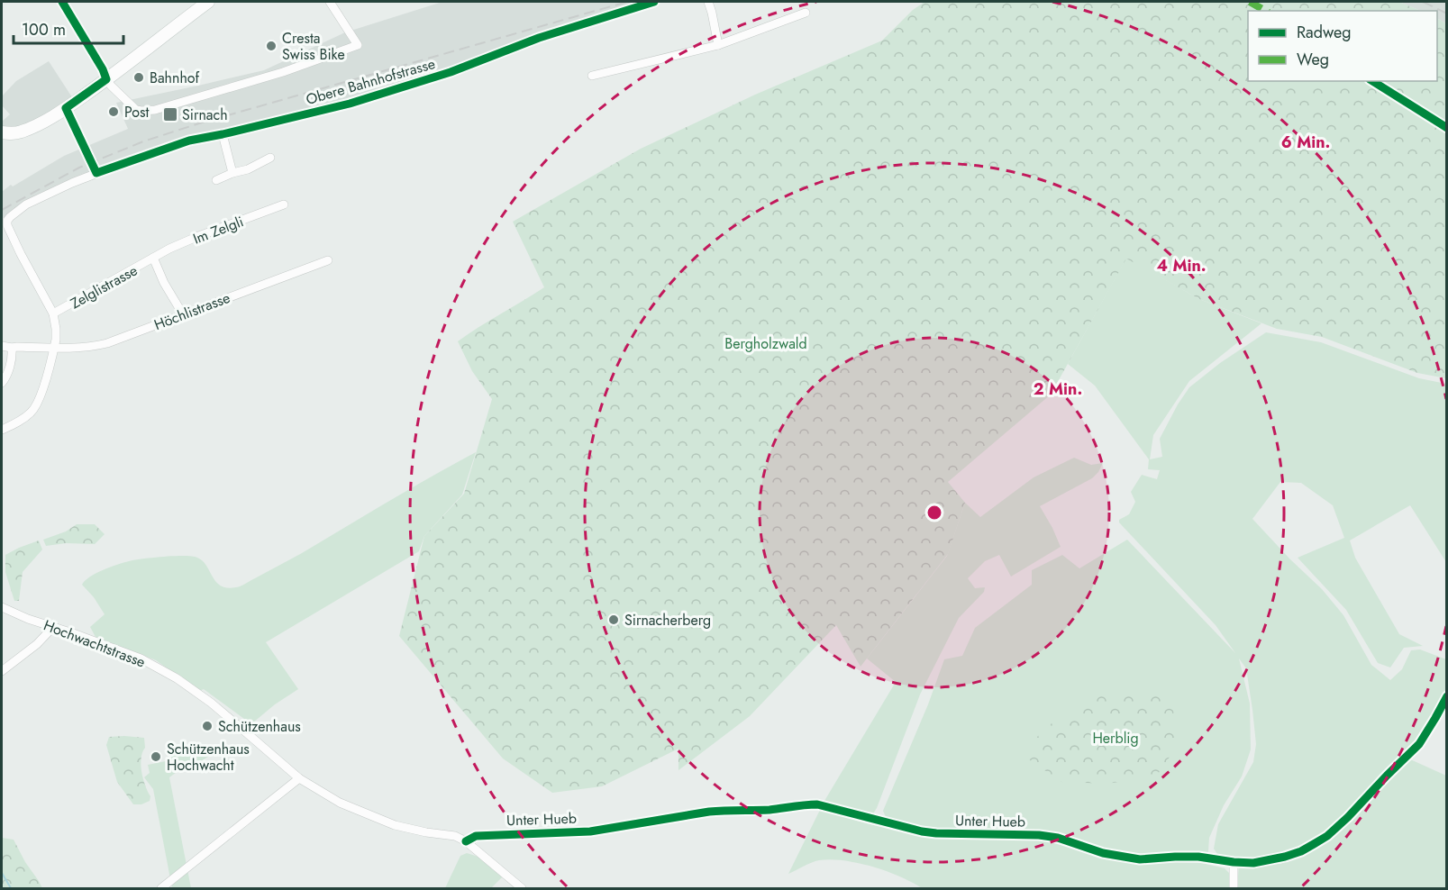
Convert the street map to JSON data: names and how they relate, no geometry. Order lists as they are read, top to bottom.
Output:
{
  "streets": {
    "street": [
      "Obere Bahnhofstrasse",
      "Im Zelgli",
      "Zelglistrasse",
      "Höchlistrasse",
      "Hochwachtstrasse",
      "Unter Hueb"
    ]
  },
  "crossings": [
    ["Obere Bahnhofstrasse", "Zelglistrasse"],
    ["Im Zelgli", "Zelglistrasse"],
    ["Hochwachtstrasse", "Unter Hueb"]
  ],
  "parks": ["Bergholzwald", "Herblig"],
  "places": {
    "other": [
      "Cresta Swiss Bike",
      "Bahnhof",
      "Post",
      "Sirnacherberg",
      "Schützenhaus",
      "Schützenhaus Hochwacht"
    ],
    "transit": ["Sirnach"]
  },
  "legend": ["Radweg", "Weg"],
  "scale_bar": "100 m",
  "rings": ["6 Min.", "4 Min.", "2 Min."]
}
